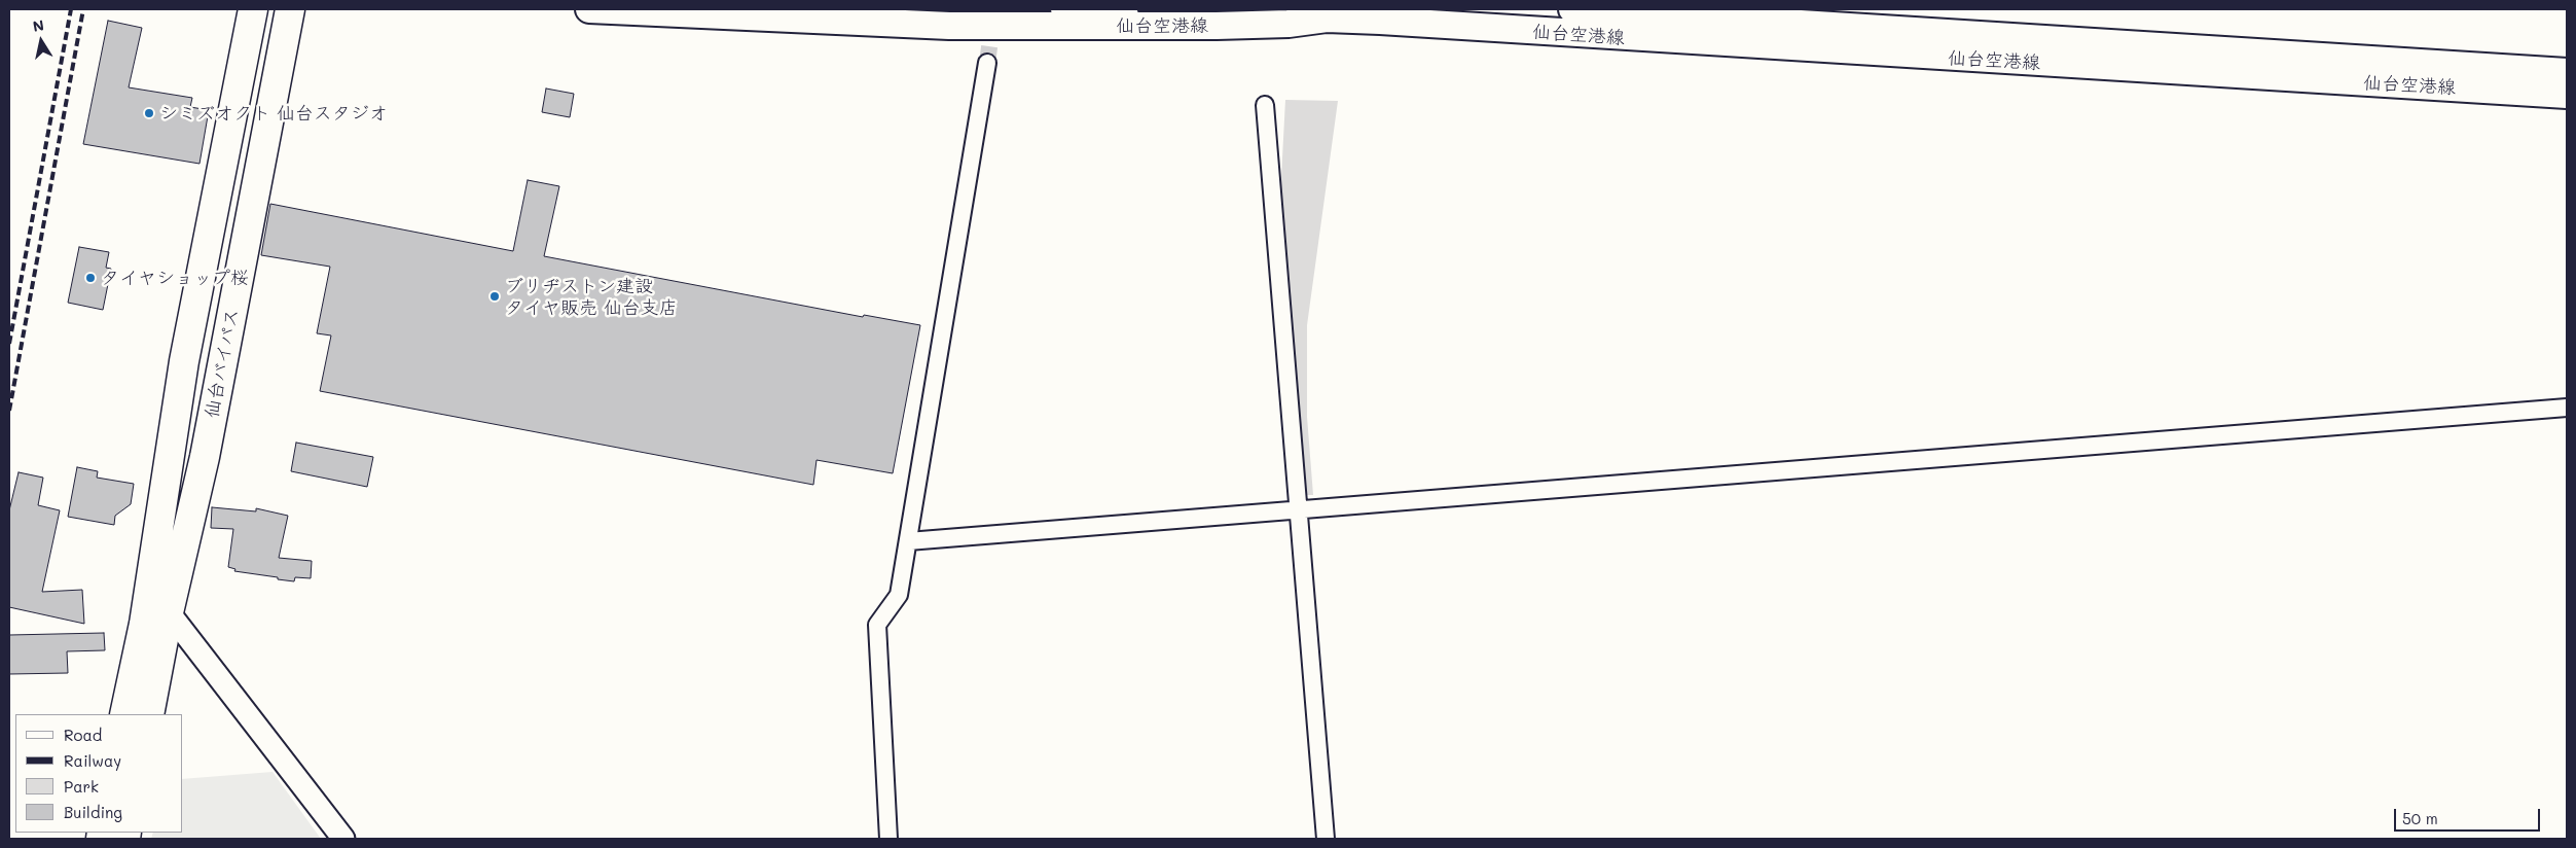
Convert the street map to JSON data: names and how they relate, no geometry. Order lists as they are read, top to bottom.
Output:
{
  "streets": {
    "highway": ["仙台バイパス"],
    "main road": ["仙台空港線"]
  },
  "places": ["シミズオクト 仙台スタジオ", "タイヤショップ桜", "ブリヂストン建設 タイヤ販売 仙台支店"],
  "legend": [
    "Road",
    "Railway",
    "Park",
    "Building"
  ],
  "scale_bar": "50 m",
  "north": "top"
}
